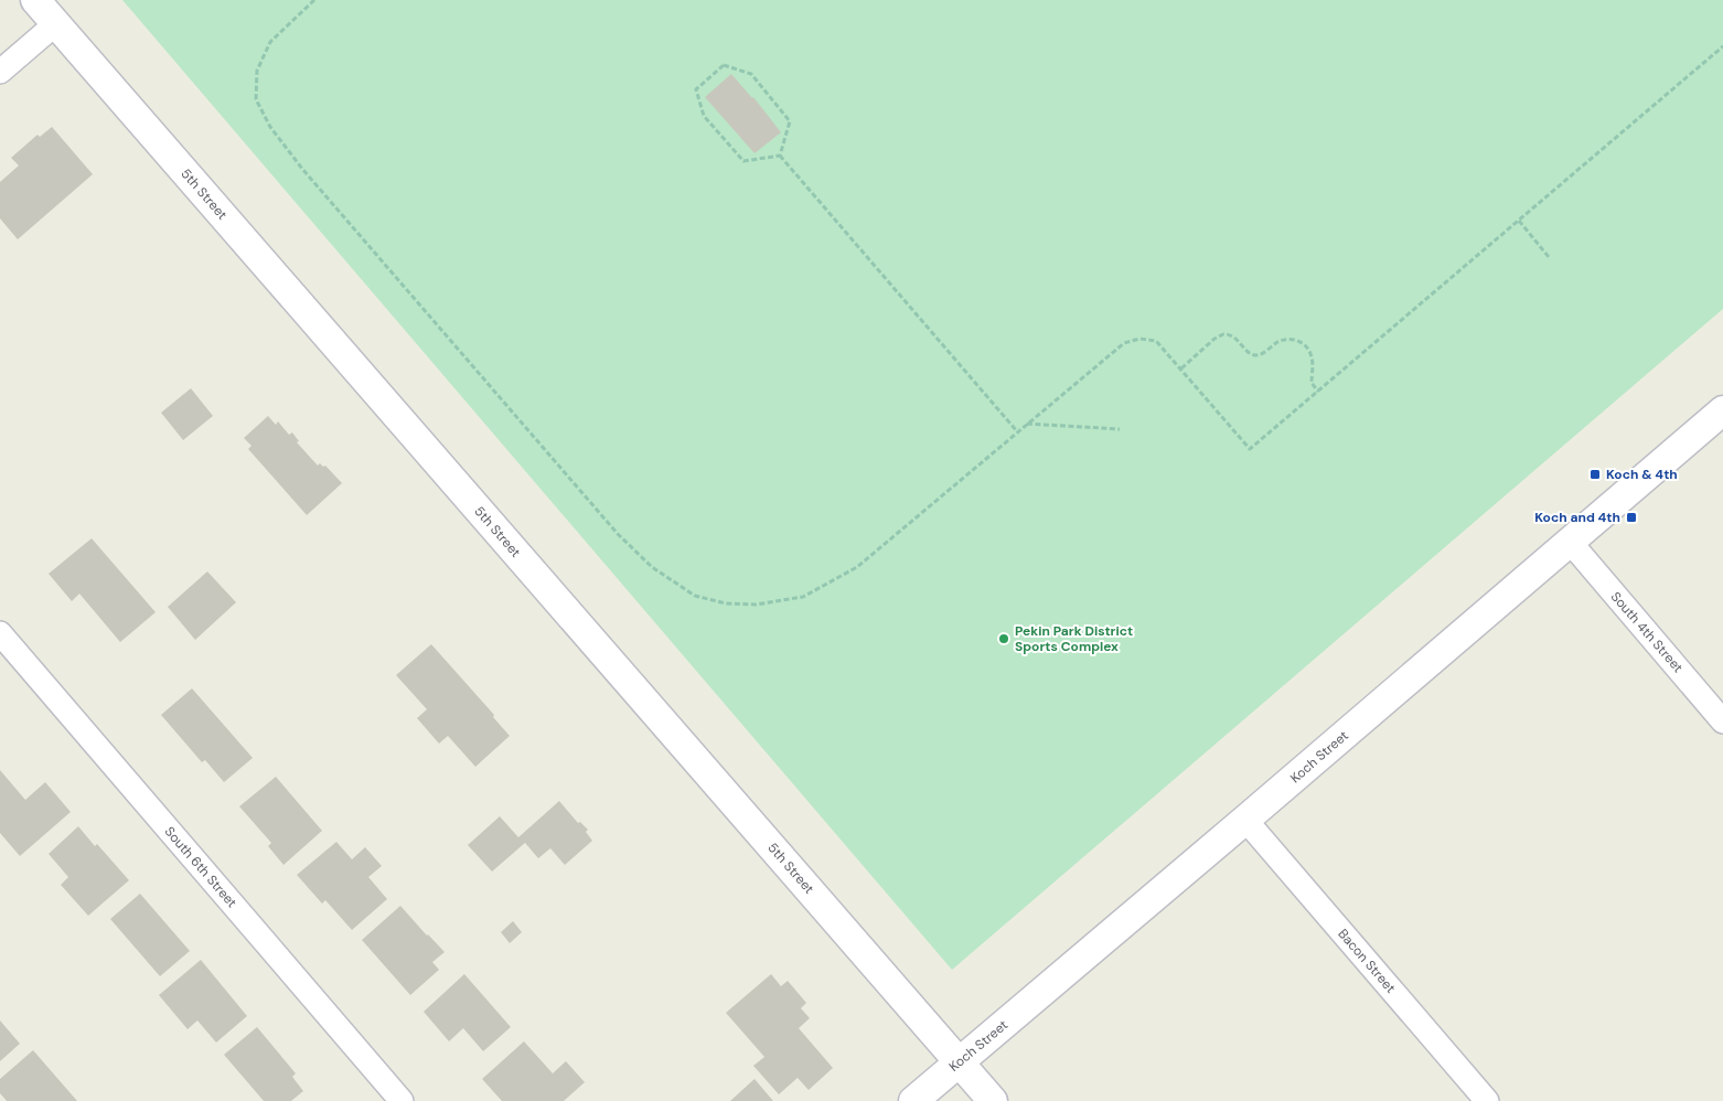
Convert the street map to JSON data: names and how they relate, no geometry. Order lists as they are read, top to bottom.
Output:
{
  "streets": {
    "street": [
      "5th Street",
      "South 4th Street",
      "Koch Street",
      "South 6th Street",
      "Bacon Street"
    ]
  },
  "crossings": [
    ["5th Street", "Koch Street"],
    ["South 4th Street", "Koch Street"],
    ["Koch Street", "Bacon Street"]
  ],
  "places": {
    "transit": ["Koch & 4th", "Koch and 4th"],
    "other": ["Pekin Park District Sports Complex"]
  }
}
